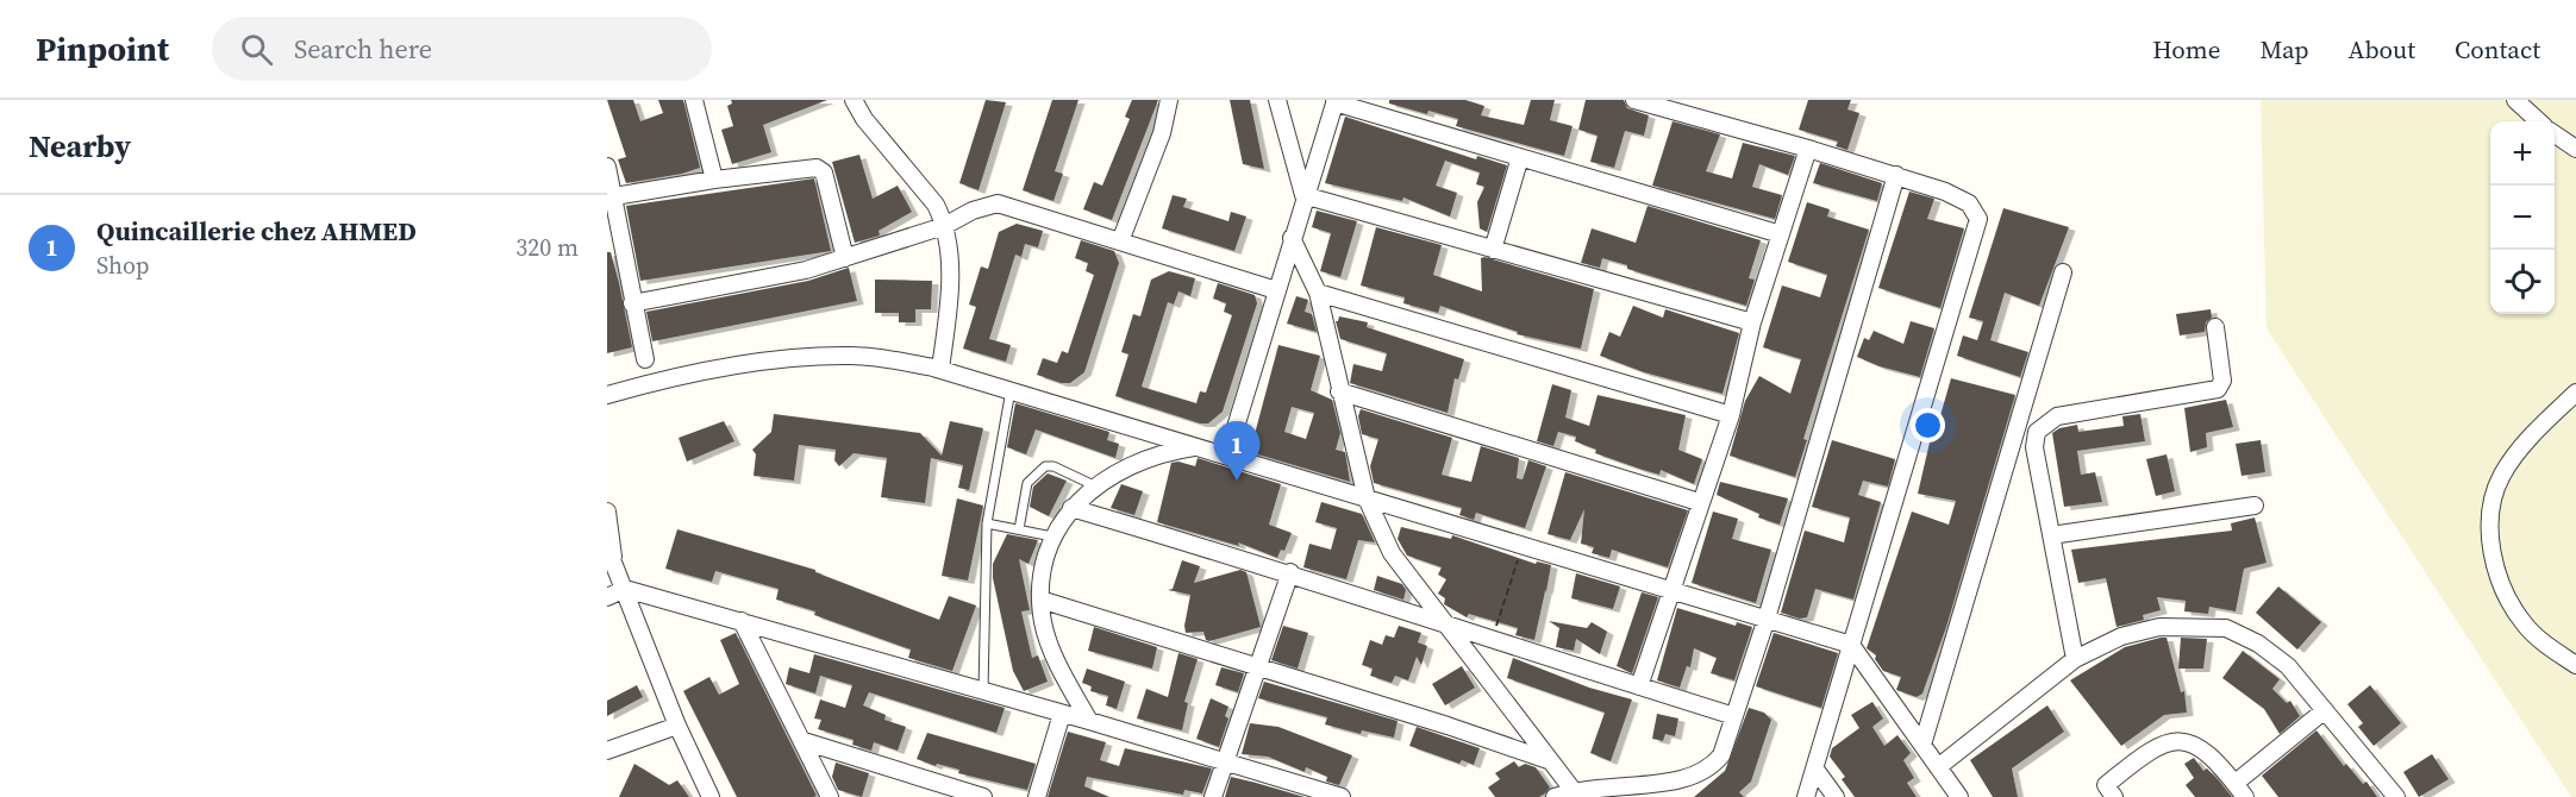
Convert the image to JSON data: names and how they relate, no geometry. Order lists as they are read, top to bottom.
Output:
{
  "page": {
    "header": "Pinpoint",
    "search": "Search here",
    "nav": [
      "Home",
      "Map",
      "About",
      "Contact"
    ],
    "heading": "Nearby",
    "map_buttons": ["+", "−"],
    "list": [
      {
        "mark": "1",
        "name": "Quincaillerie chez AHMED",
        "note": "Shop",
        "value": "320 m"
      }
    ],
    "pins": "1"
  }
}
